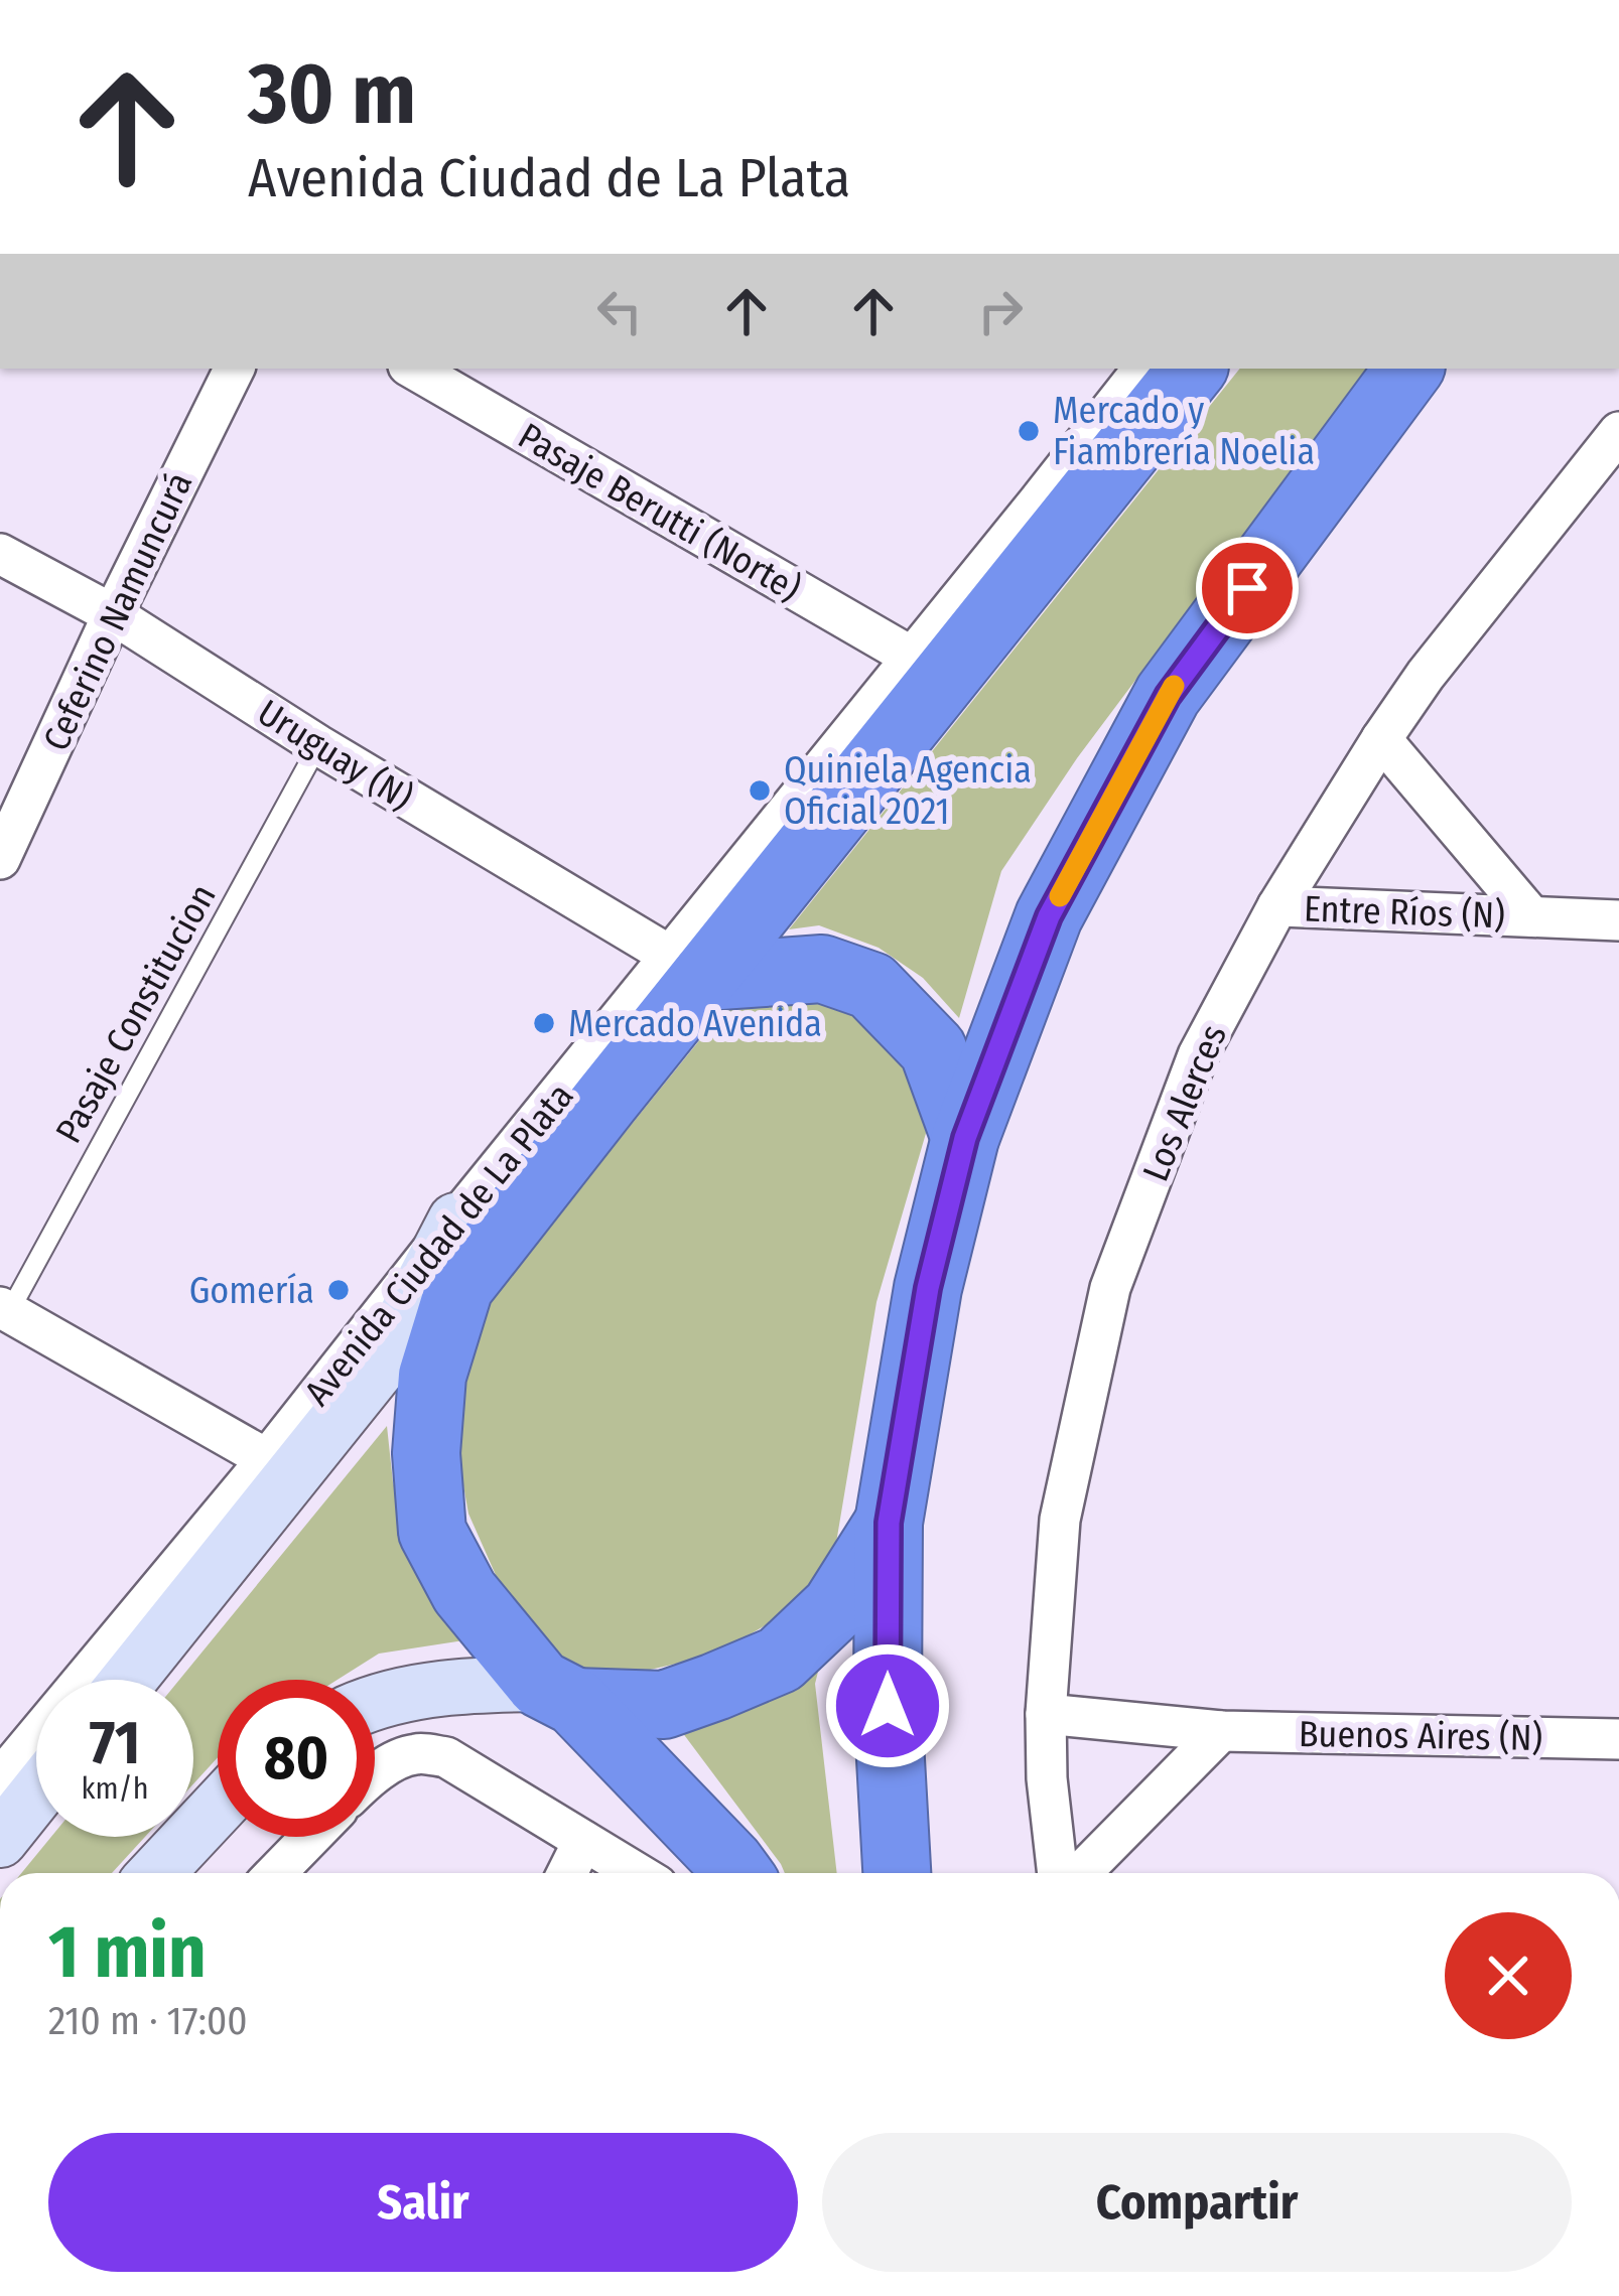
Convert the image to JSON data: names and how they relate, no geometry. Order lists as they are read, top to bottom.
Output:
{
  "streets": {
    "highway": ["Avenida Ciudad de La Plata"],
    "street": [
      "Pasaje Berutti (Norte)",
      "Ceferino Namuncurá",
      "Uruguay (N)",
      "Entre Ríos (N)",
      "Los Alerces",
      "Buenos Aires (N)"
    ],
    "lane": ["Pasaje Constitucion"]
  },
  "crossings": [
    ["Pasaje Berutti (Norte)", "Avenida Ciudad de La Plata"],
    ["Ceferino Namuncurá", "Uruguay (N)"],
    ["Uruguay (N)", "Pasaje Constitucion"],
    ["Uruguay (N)", "Avenida Ciudad de La Plata"],
    ["Entre Ríos (N)", "Los Alerces"],
    ["Los Alerces", "Buenos Aires (N)"]
  ],
  "places": [
    "Mercado y Fiambrería Noelia",
    "Quiniela Agencia Oficial 2021",
    "Mercado Avenida",
    "Gomería"
  ],
  "page": {
    "turn": ["30 m", "Avenida Ciudad de La Plata"],
    "speed": "71 km/h",
    "limit": "80",
    "heading": ["1 min", "210 m · 17:00"],
    "buttons": ["Salir", "Compartir"]
  }
}
